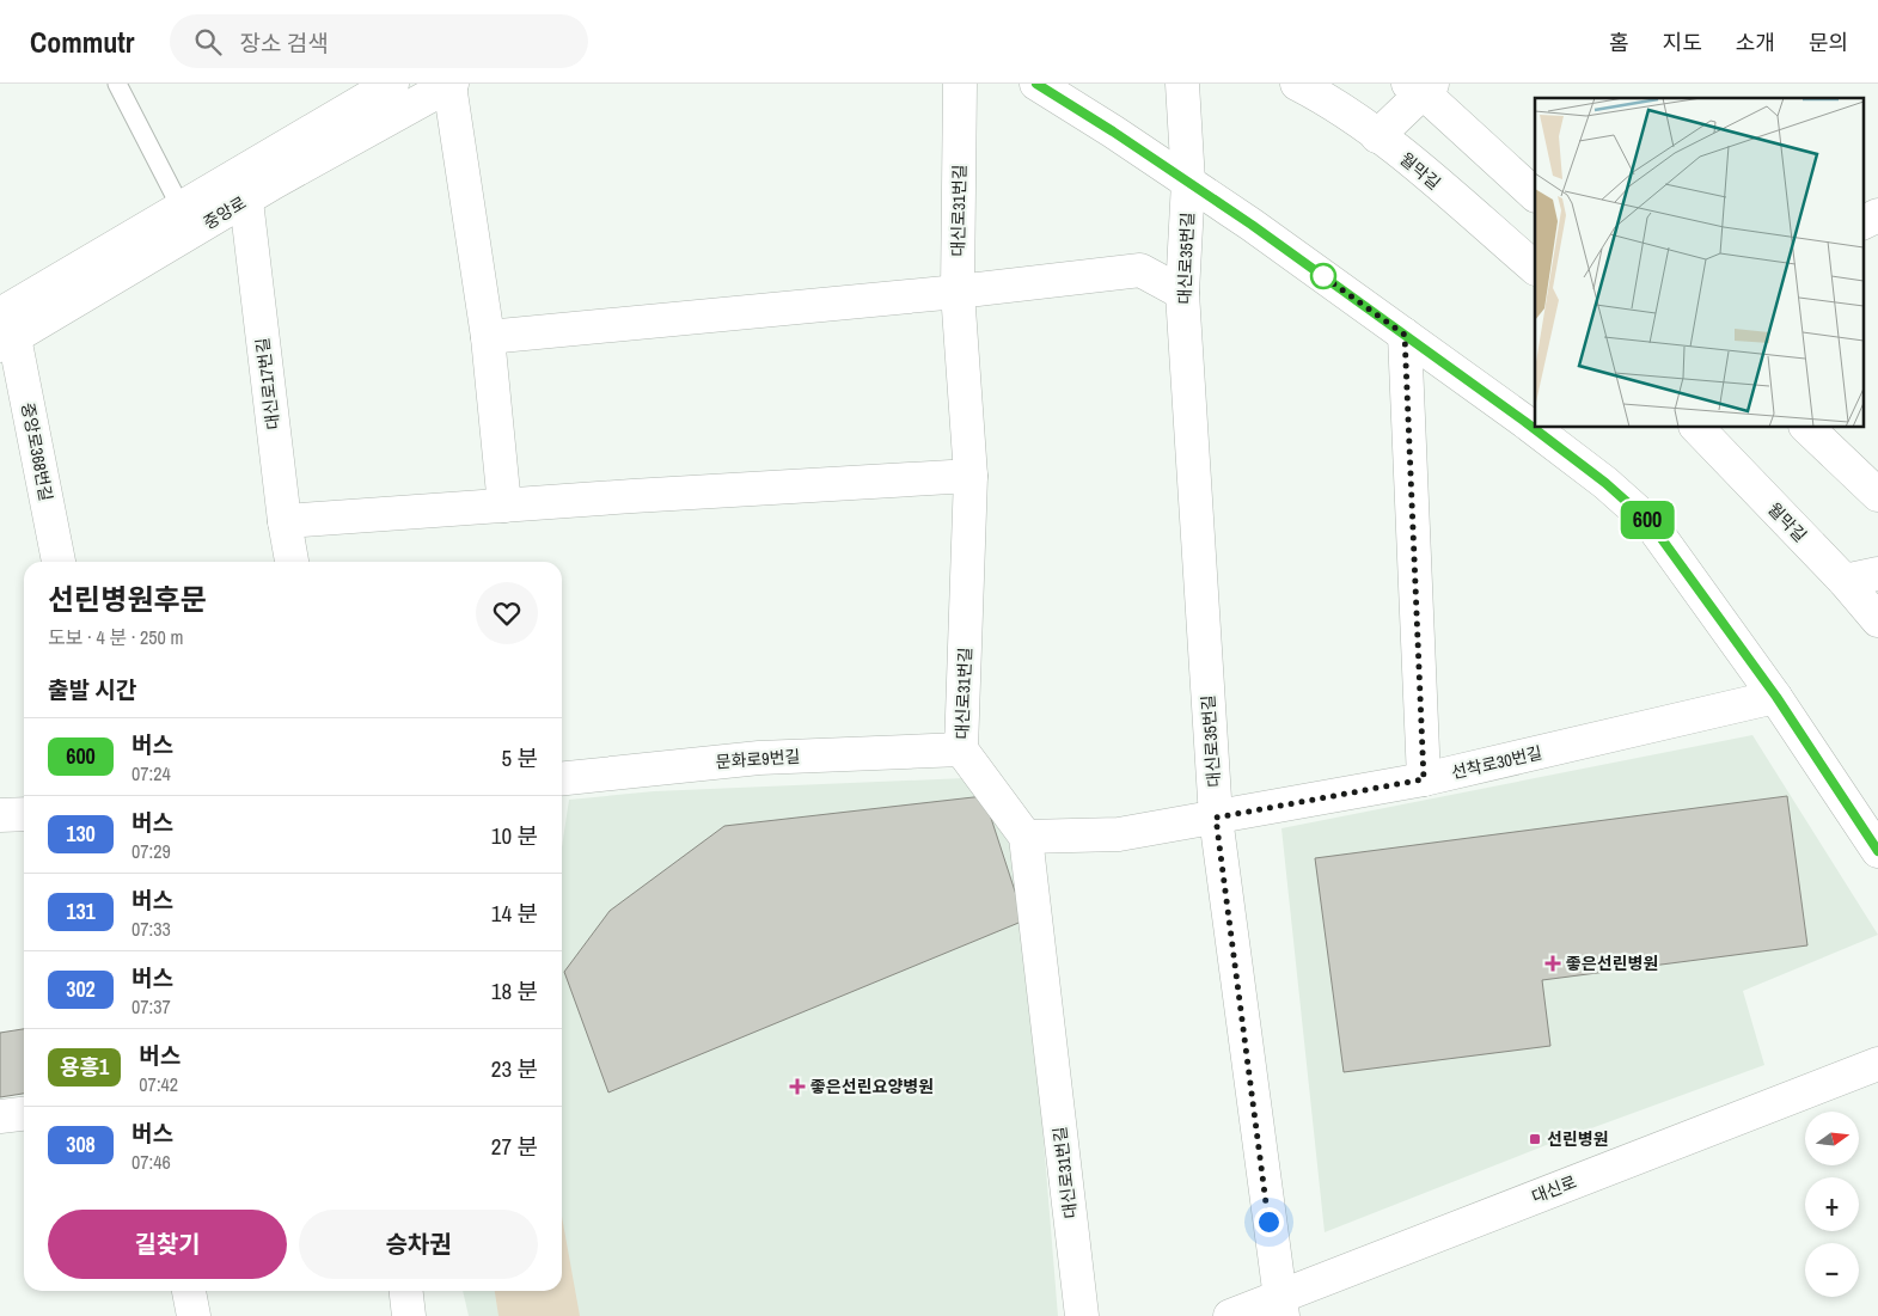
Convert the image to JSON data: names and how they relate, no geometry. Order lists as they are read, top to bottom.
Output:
{
  "streets": {
    "street": [
      "월막길",
      "대신로31번길",
      "중앙로",
      "대신로35번길",
      "대신로17번길",
      "중앙로368번길",
      "문화로9번길",
      "선착로30번길",
      "대신로"
    ]
  },
  "crossings": [
    ["대신로31번길", "문화로9번길"],
    ["대신로31번길", "선착로30번길"],
    ["중앙로", "대신로17번길"],
    ["중앙로", "중앙로368번길"],
    ["대신로35번길", "선착로30번길"],
    ["대신로35번길", "대신로"]
  ],
  "places": {
    "health": ["좋은선린병원", "좋은선린요양병원"],
    "transit": ["선린병원"]
  },
  "lines": ["bus line 600"],
  "north": "right",
  "page": {
    "header": "Commutr",
    "search": "장소 검색",
    "nav": [
      "홈",
      "지도",
      "소개",
      "문의"
    ],
    "on_map": "600",
    "heading": [
      ["선린병원후문", "도보 · 4 분 · 250 m"],
      "출발 시간"
    ],
    "list": [
      {
        "mark": "600",
        "name": "버스",
        "note": "07:24",
        "value": "5 분"
      },
      {
        "mark": "130",
        "name": "버스",
        "note": "07:29",
        "value": "10 분"
      },
      {
        "mark": "131",
        "name": "버스",
        "note": "07:33",
        "value": "14 분"
      },
      {
        "mark": "302",
        "name": "버스",
        "note": "07:37",
        "value": "18 분"
      },
      {
        "mark": "용흥1",
        "name": "버스",
        "note": "07:42",
        "value": "23 분"
      },
      {
        "mark": "308",
        "name": "버스",
        "note": "07:46",
        "value": "27 분"
      }
    ],
    "map_buttons": ["+", "−"],
    "buttons": ["길찾기", "승차권"]
  }
}
